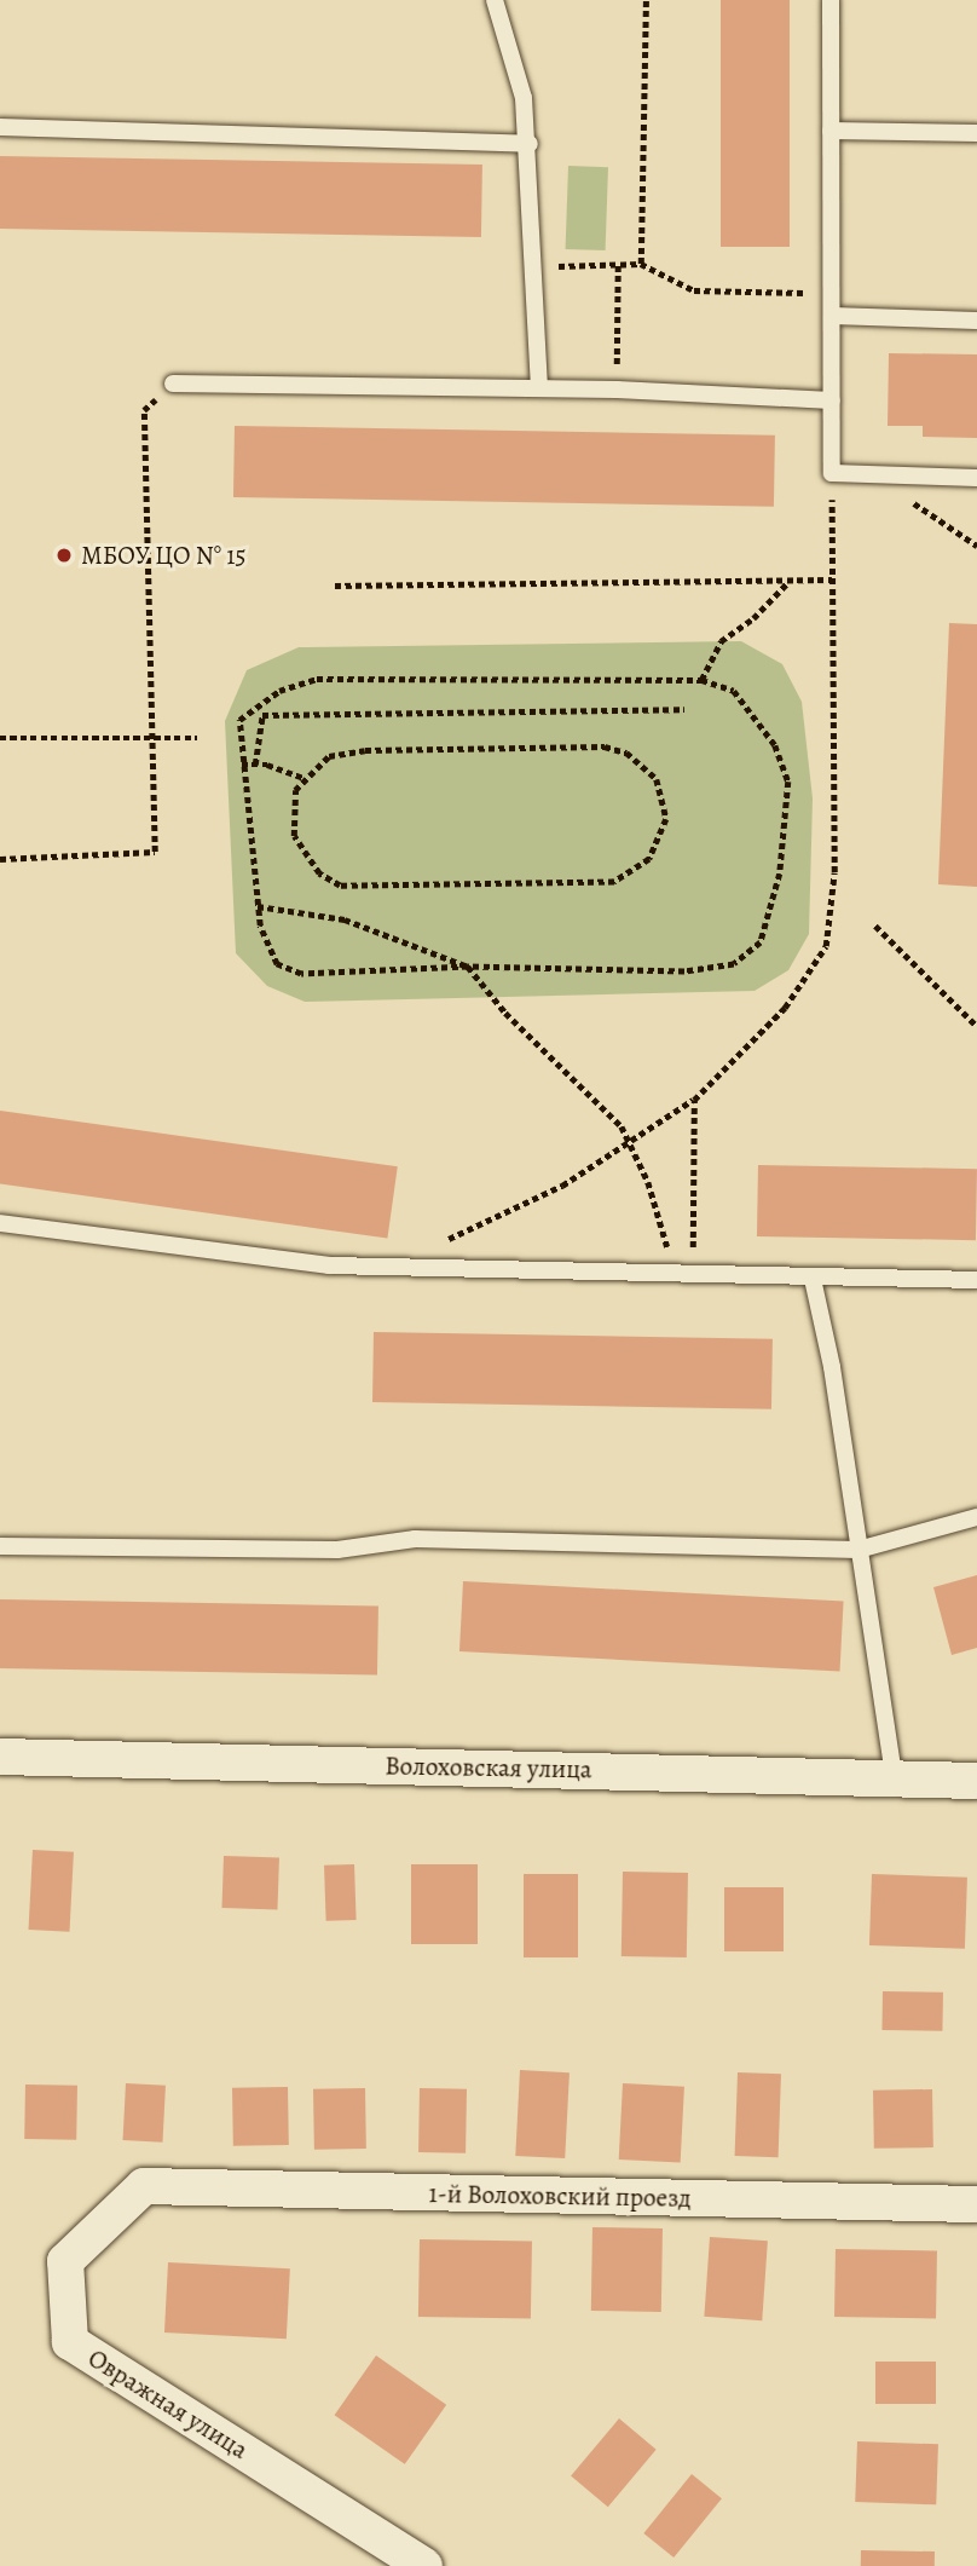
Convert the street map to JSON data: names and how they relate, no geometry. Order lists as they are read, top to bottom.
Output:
{
  "streets": {
    "street": ["Волоховская улица", "1-й Волоховский проезд", "Овражная улица"]
  },
  "crossings": [
    ["1-й Волоховский проезд", "Овражная улица"]
  ],
  "places": ["МБОУ ЦО N° 15"]
}
